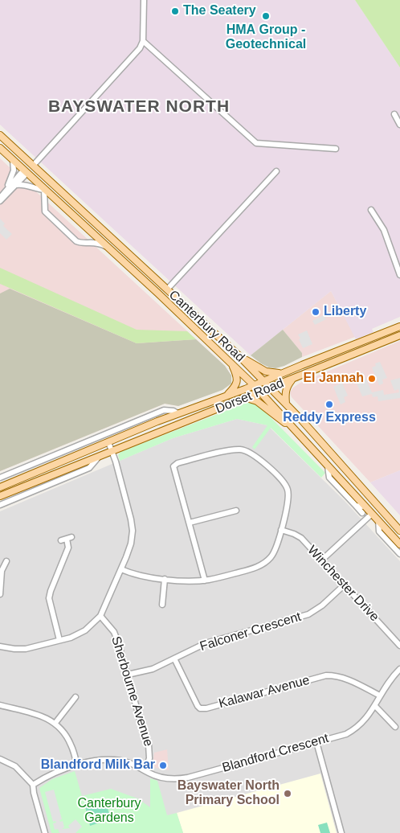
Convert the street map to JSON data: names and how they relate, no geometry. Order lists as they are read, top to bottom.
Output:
{
  "streets": {
    "main road": ["Canterbury Road", "Dorset Road"],
    "street": [
      "Winchester Drive",
      "Falconer Crescent",
      "Sherbourne Avenue",
      "Kalawar Avenue",
      "Blandford Crescent"
    ]
  },
  "crossings": [
    ["Canterbury Road", "Dorset Road"],
    ["Winchester Drive", "Falconer Crescent"],
    ["Falconer Crescent", "Sherbourne Avenue"],
    ["Falconer Crescent", "Kalawar Avenue"],
    ["Sherbourne Avenue", "Blandford Crescent"],
    ["Kalawar Avenue", "Blandford Crescent"]
  ],
  "districts": ["BAYSWATER NORTH"],
  "parks": ["Canterbury Gardens"],
  "places": [
    "The Seatery",
    "HMA Group - Geotechnical",
    "Liberty",
    "El Jannah",
    "Reddy Express",
    "Blandford Milk Bar",
    "Bayswater North Primary School"
  ]
}
